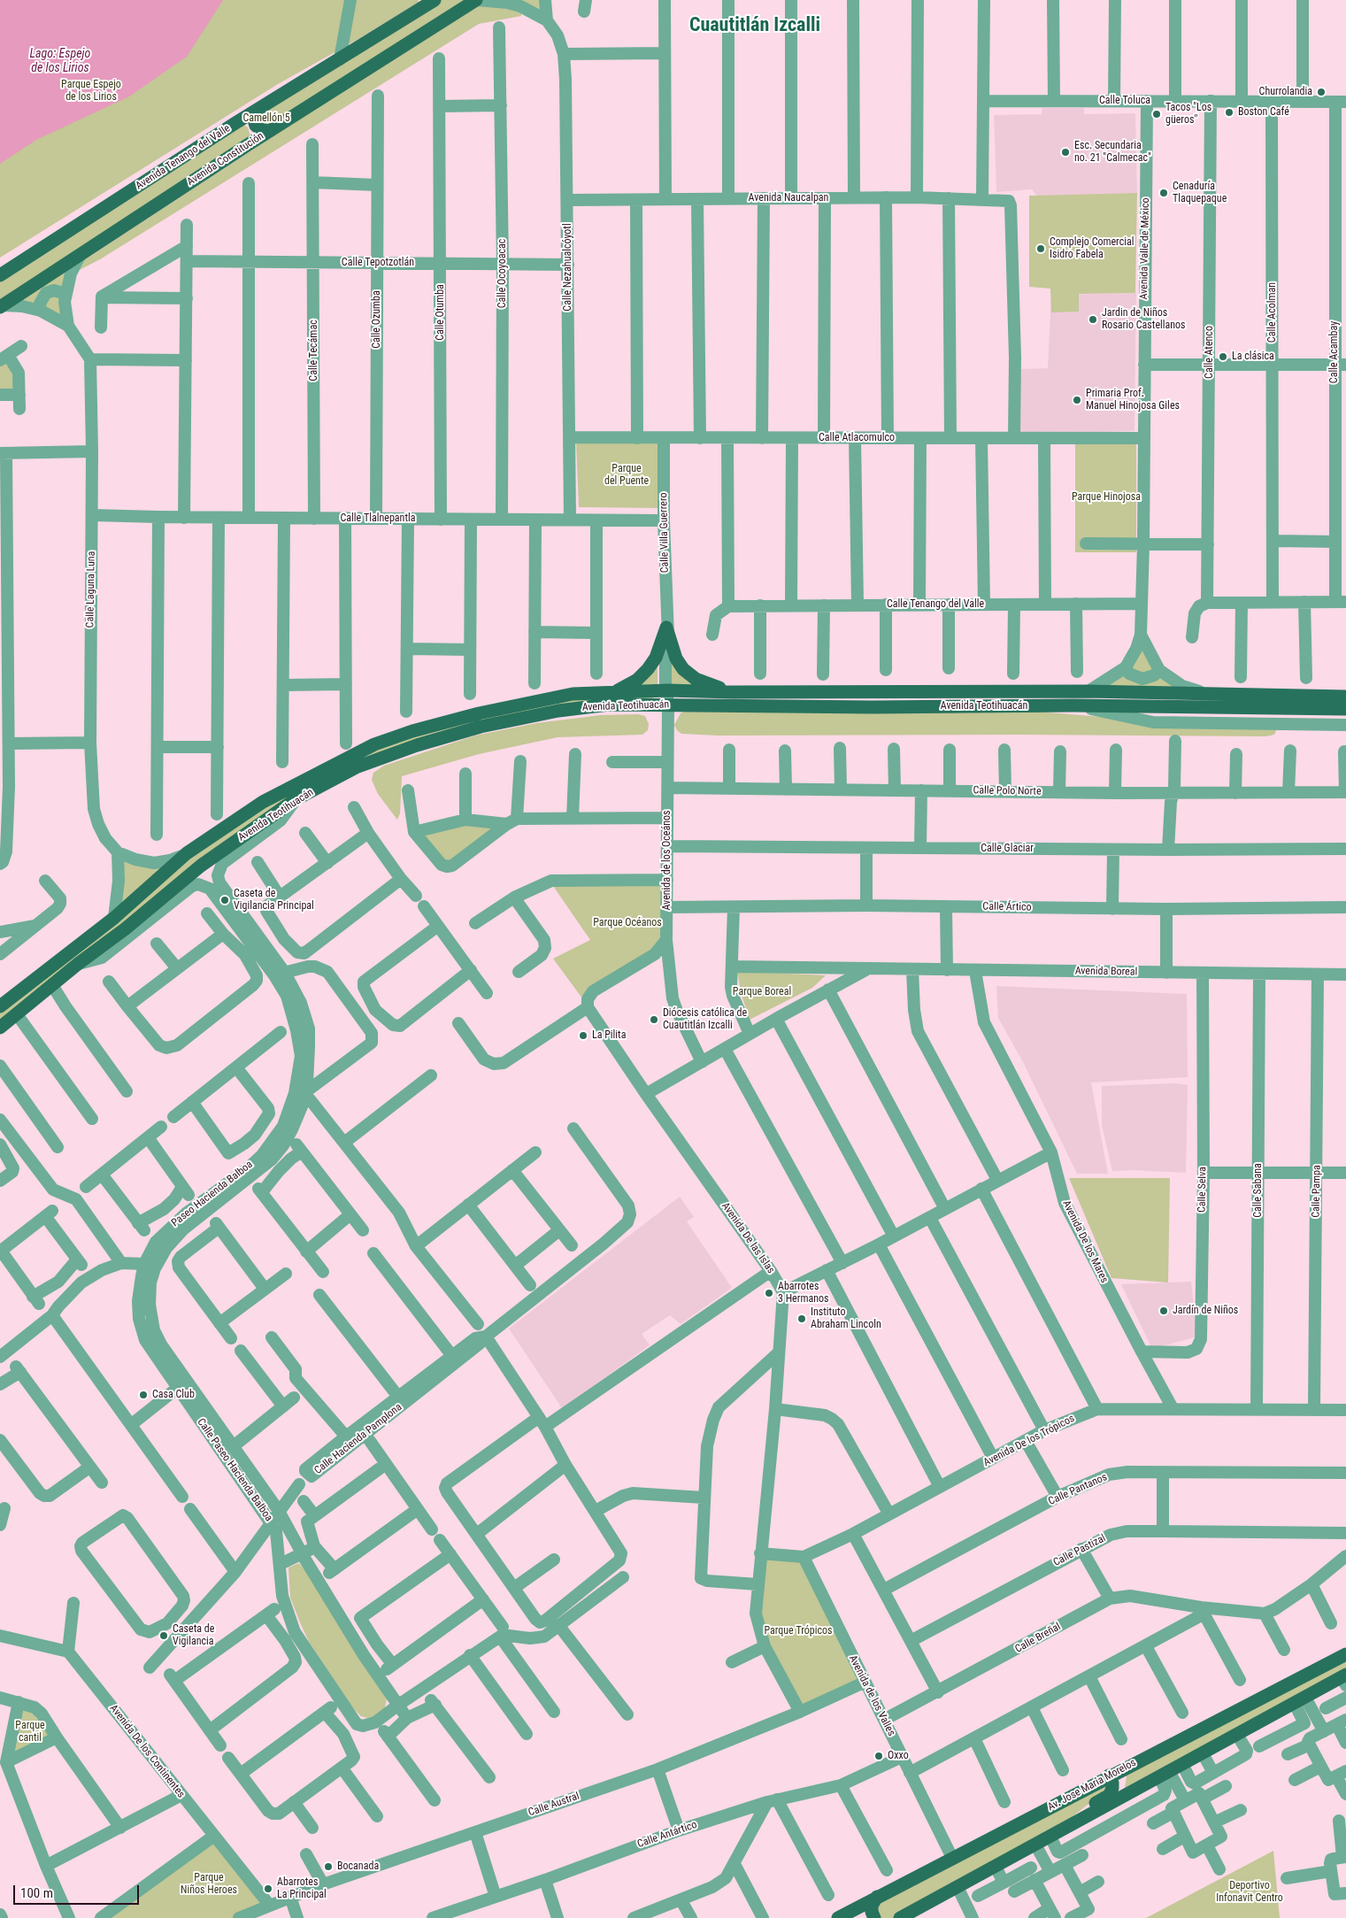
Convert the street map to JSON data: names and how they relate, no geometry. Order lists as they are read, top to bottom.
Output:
{
  "streets": {
    "main road": [
      "Avenida Tenango del Valle",
      "Avenida Constitución",
      "Avenida Teotihuacán",
      "Av. Jose Maria Morelos"
    ],
    "street": [
      "Calle Toluca",
      "Avenida Naucalpan",
      "Avenida Valle de México",
      "Calle Tepotzotlán",
      "Calle Nezahualcóyotl",
      "Calle Ocoyoacac",
      "Calle Otumba",
      "Calle Acolman",
      "Calle Ozumba",
      "Calle Tecámac",
      "Calle Atenco",
      "Calle Acambay",
      "Calle Atlacomulco",
      "Calle Tlalnepantla",
      "Calle Villa Guerrero",
      "Calle Laguna Luna",
      "Calle Tenango del Valle",
      "Calle Polo Norte",
      "Calle Glaciar",
      "Avenida de los Oceános",
      "Calle Ártico",
      "Avenida Boreal",
      "Calle Selva",
      "Calle Sabana",
      "Calle Pampa",
      "Paseo Hacienda Balboa",
      "Avenida De las Islas",
      "Avenida De los Mares",
      "Calle Hacienda Pamplona",
      "Avenida De los Trópicos",
      "Calle Paseo Hacienda Balboa",
      "Calle Pantanos",
      "Calle Pastizal",
      "Calle Breñal",
      "Avenida de los Valles",
      "Avenida De los Continentes",
      "Calle Austral",
      "Calle Antártico"
    ]
  },
  "crossings": [
    ["Calle Toluca", "Avenida Valle de México"],
    ["Calle Toluca", "Calle Acolman"],
    ["Calle Toluca", "Calle Atenco"],
    ["Calle Toluca", "Calle Acambay"],
    ["Avenida Naucalpan", "Calle Nezahualcóyotl"],
    ["Avenida Naucalpan", "Calle Atlacomulco"],
    ["Avenida Valle de México", "Calle Atlacomulco"],
    ["Avenida Valle de México", "Calle Tenango del Valle"],
    ["Avenida Valle de México", "Avenida Teotihuacán"],
    ["Calle Tepotzotlán", "Calle Nezahualcóyotl"],
    ["Calle Tepotzotlán", "Calle Ocoyoacac"],
    ["Calle Tepotzotlán", "Calle Otumba"],
    ["Calle Tepotzotlán", "Calle Ozumba"],
    ["Calle Tepotzotlán", "Calle Tecámac"],
    ["Calle Nezahualcóyotl", "Calle Atlacomulco"],
    ["Calle Nezahualcóyotl", "Calle Tlalnepantla"],
    ["Calle Ocoyoacac", "Calle Tlalnepantla"],
    ["Calle Otumba", "Calle Tlalnepantla"],
    ["Calle Ozumba", "Calle Tlalnepantla"],
    ["Calle Tecámac", "Calle Tlalnepantla"],
    ["Calle Atlacomulco", "Calle Villa Guerrero"],
    ["Calle Tlalnepantla", "Calle Villa Guerrero"],
    ["Calle Tlalnepantla", "Calle Laguna Luna"],
    ["Calle Villa Guerrero", "Avenida Teotihuacán"],
    ["Calle Villa Guerrero", "Avenida de los Oceános"],
    ["Calle Laguna Luna", "Avenida Teotihuacán"],
    ["Avenida Teotihuacán", "Avenida de los Oceános"],
    ["Avenida Teotihuacán", "Paseo Hacienda Balboa"],
    ["Calle Polo Norte", "Avenida de los Oceános"],
    ["Calle Glaciar", "Avenida de los Oceános"],
    ["Avenida de los Oceános", "Calle Ártico"],
    ["Avenida de los Oceános", "Avenida Boreal"],
    ["Avenida Boreal", "Calle Selva"],
    ["Avenida Boreal", "Calle Sabana"],
    ["Avenida Boreal", "Calle Pampa"],
    ["Avenida Boreal", "Avenida De las Islas"],
    ["Avenida Boreal", "Avenida De los Mares"],
    ["Calle Selva", "Avenida De los Mares"],
    ["Calle Sabana", "Avenida De los Trópicos"],
    ["Calle Pampa", "Avenida De los Trópicos"],
    ["Paseo Hacienda Balboa", "Calle Paseo Hacienda Balboa"],
    ["Avenida De los Mares", "Avenida De los Trópicos"],
    ["Avenida De los Trópicos", "Avenida de los Valles"],
    ["Calle Breñal", "Avenida de los Valles"],
    ["Avenida de los Valles", "Av. Jose Maria Morelos"],
    ["Avenida de los Valles", "Calle Austral"],
    ["Avenida de los Valles", "Calle Antártico"],
    ["Avenida De los Continentes", "Calle Austral"]
  ],
  "districts": ["Cuautitlán Izcalli"],
  "water": ["Lago: Espejo de los Lirios"],
  "parks": [
    "Parque Espejo de los Lirios",
    "Camellón 5",
    "Parque del Puente",
    "Parque Hinojosa",
    "Parque Océanos",
    "Parque Boreal",
    "Parque Trópicos",
    "Parque cantil",
    "Parque Niños Heroes",
    "Deportivo Infonavit Centro"
  ],
  "places": [
    "Churrolandia",
    "Boston Café",
    "Tacos \"Los güeros\"",
    "Esc. Secundaria no. 21 \"Calmecac\"",
    "Cenaduría Tlaquepaque",
    "Complejo Comercial Isidro Fabela",
    "Jardin de Niños Rosario Castellanos",
    "La clásica",
    "Primaria Prof. Manuel Hinojosa Giles",
    "Caseta de Vigilancia Principal",
    "Diócesis católica de Cuautitlán Izcalli",
    "La Pilita",
    "Abarrotes 3 Hermanos",
    "Jardín de Niños",
    "Instituto Abraham Lincoln",
    "Casa Club",
    "Caseta de Vigilancia",
    "Oxxo",
    "Bocanada",
    "Abarrotes La Principal"
  ],
  "scale_bar": "100 m"
}
